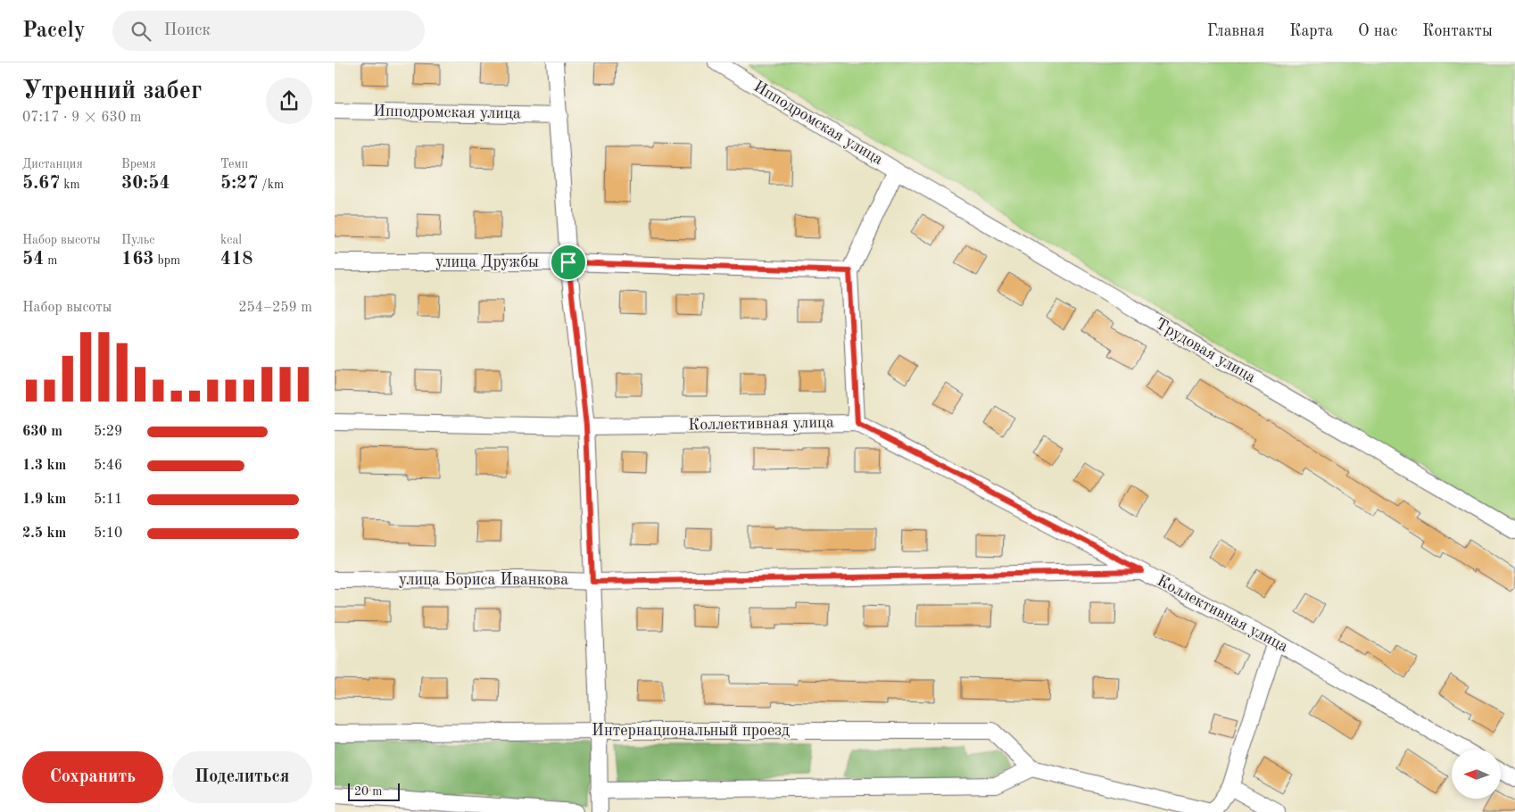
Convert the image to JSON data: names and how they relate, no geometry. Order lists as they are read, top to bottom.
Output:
{
  "streets": {
    "street": [
      "Ипподромская улица",
      "улица Дружбы",
      "Трудовая улица",
      "Коллективная улица",
      "улица Бориса Иванкова",
      "Интернациональный проезд"
    ]
  },
  "crossings": [
    ["Ипподромская улица", "Трудовая улица"],
    ["Коллективная улица", "улица Бориса Иванкова"],
    ["Коллективная улица", "Интернациональный проезд"]
  ],
  "scale_bar": "20 m",
  "north": "left",
  "page": {
    "header": "Pacely",
    "search": "Поиск",
    "nav": [
      "Главная",
      "Карта",
      "О нас",
      "Контакты"
    ],
    "heading": ["Утренний забег", "07:17 · 9 × 630 m"],
    "stats": [
      ["Дистанция", "5.67 km"],
      ["Время", "30:54"],
      ["Темп", "5:27 /km"],
      ["Набор высоты", "54 m"],
      ["Пульс", "163 bpm"],
      ["kcal", "418"]
    ],
    "chart": ["Набор высоты", "254–259 m"],
    "list": [
      {
        "name": "630 m",
        "note": "5:29"
      },
      {
        "name": "1.3 km",
        "note": "5:46"
      },
      {
        "name": "1.9 km",
        "note": "5:11"
      },
      {
        "name": "2.5 km",
        "note": "5:10"
      }
    ],
    "buttons": ["Сохранить", "Поделиться"],
    "scale": "20 m"
  }
}
